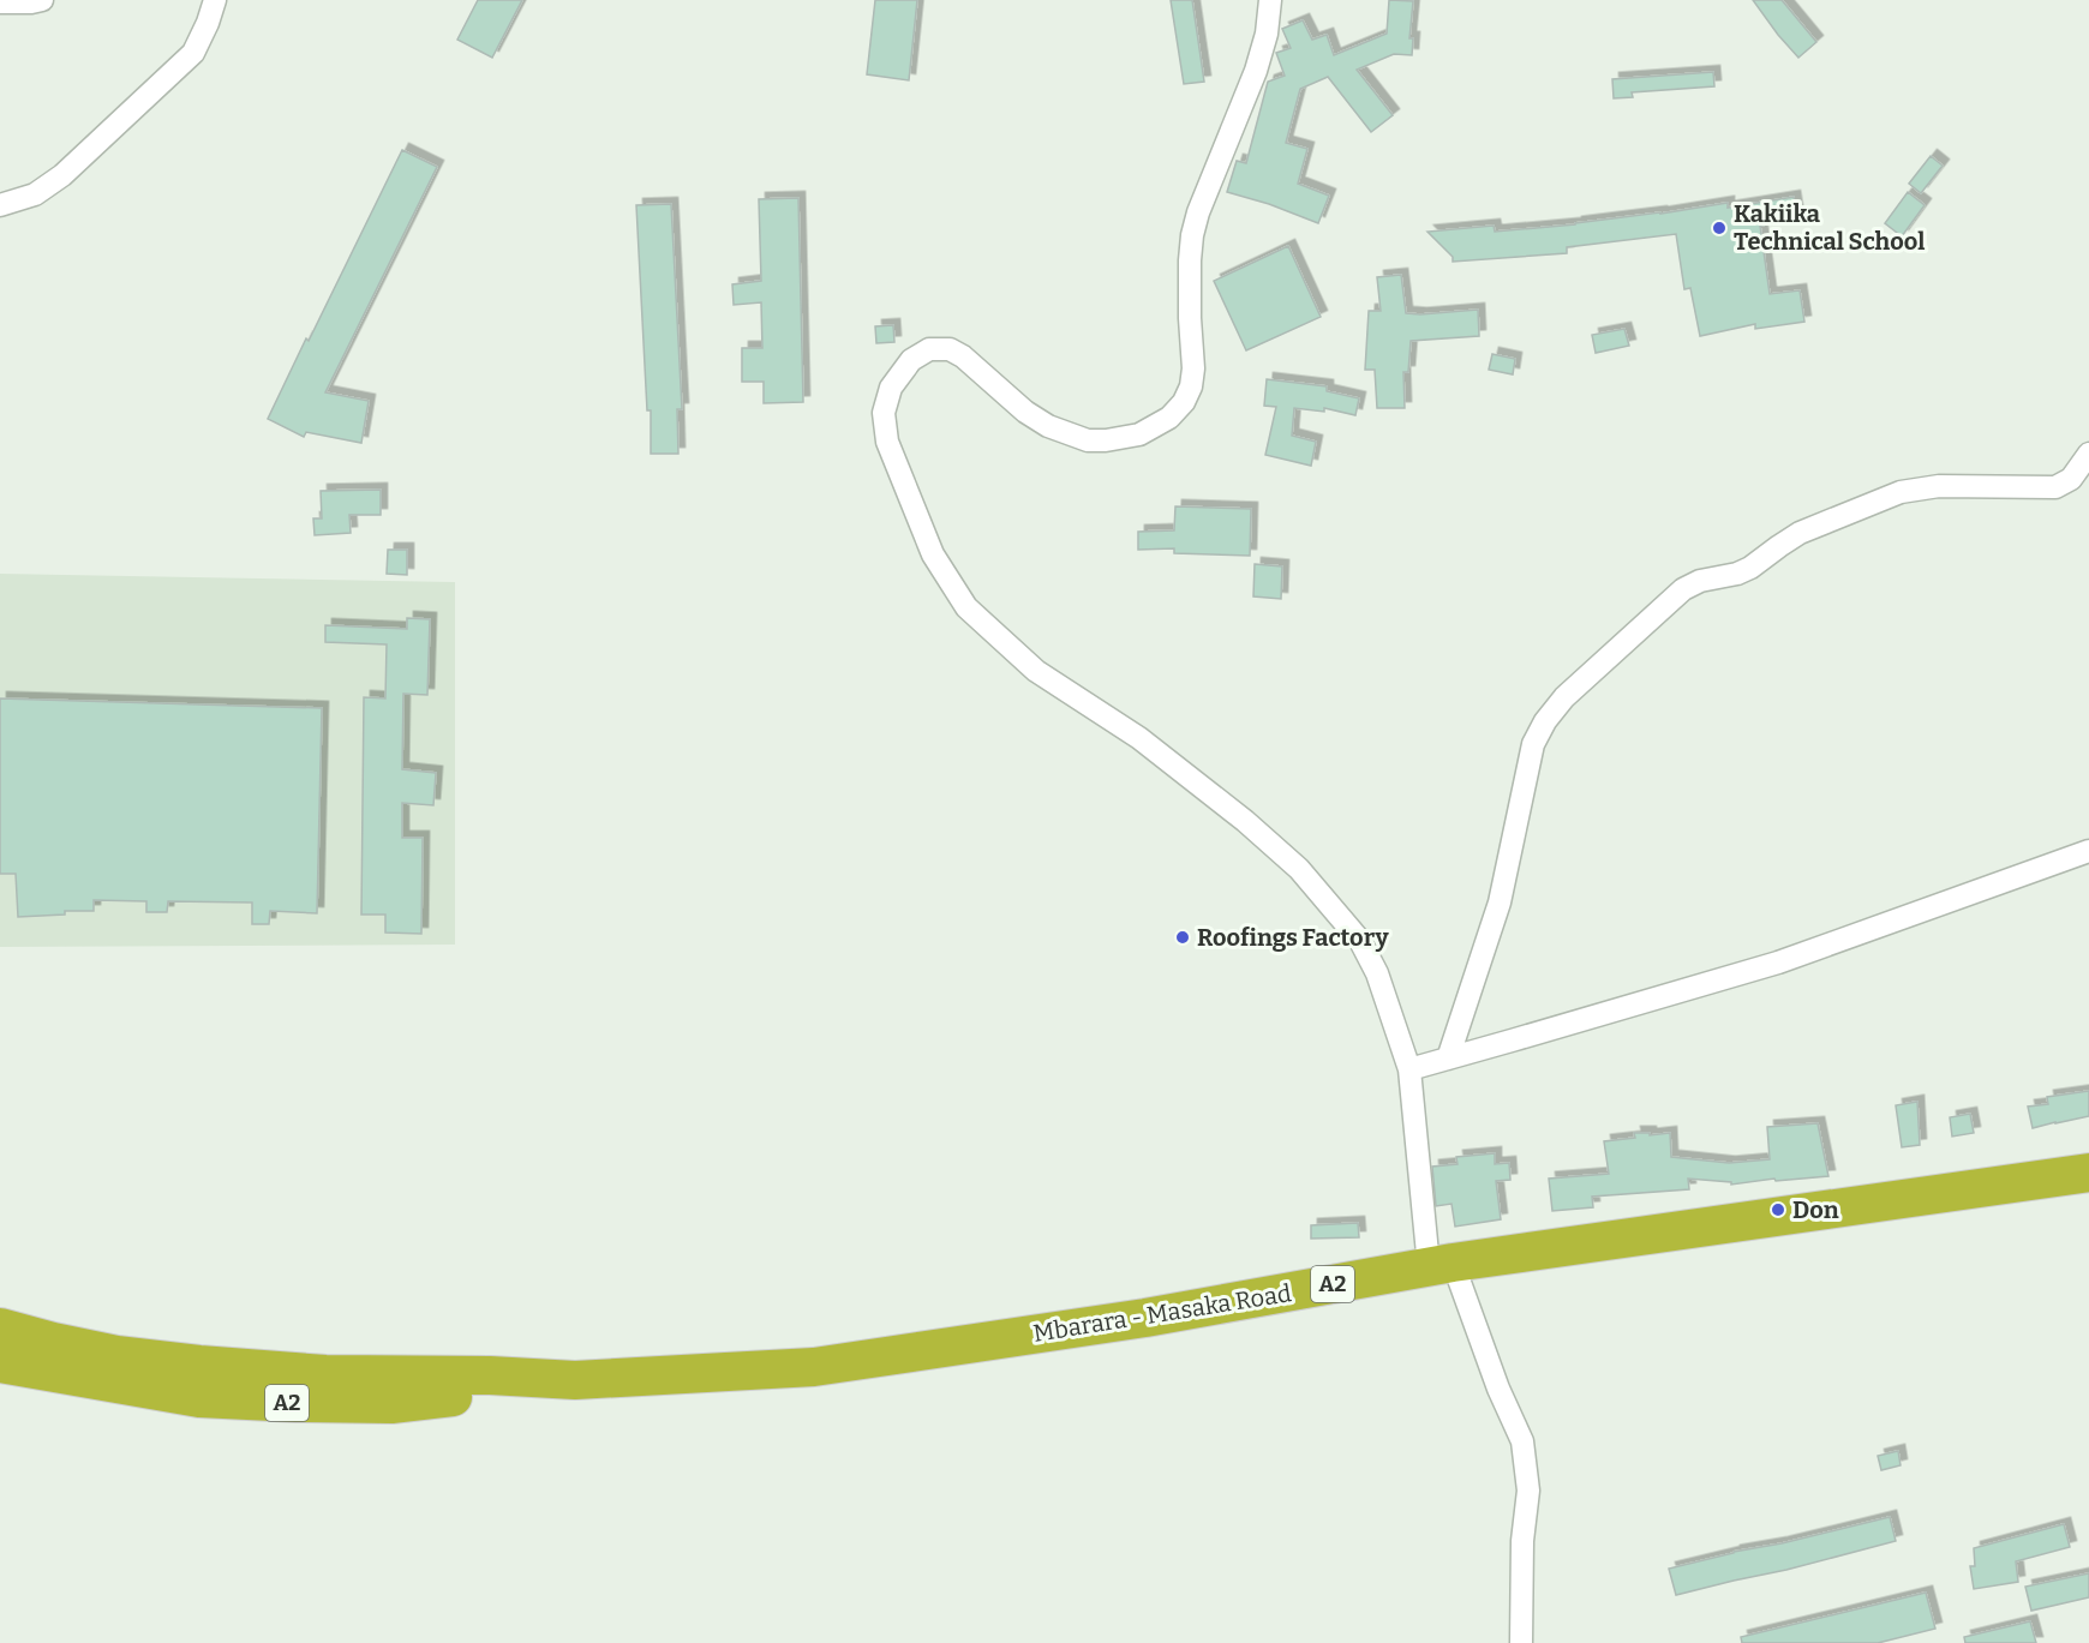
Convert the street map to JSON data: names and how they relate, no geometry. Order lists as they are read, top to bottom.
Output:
{
  "streets": {
    "highway": ["A2", "Mbarara - Masaka Road"]
  },
  "places": ["Kakiika Technical School", "Roofings Factory", "Don"]
}
